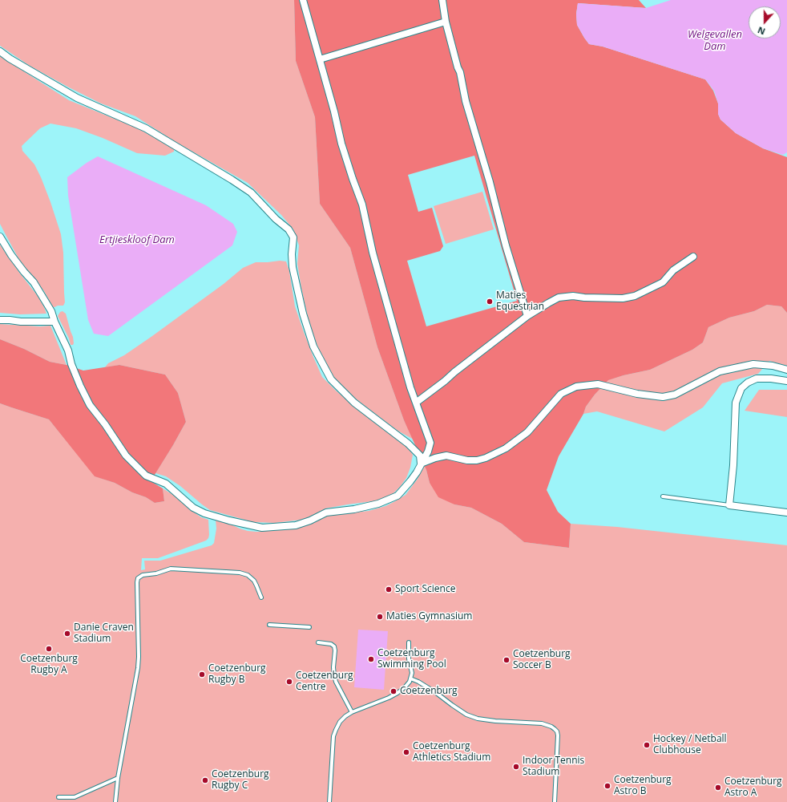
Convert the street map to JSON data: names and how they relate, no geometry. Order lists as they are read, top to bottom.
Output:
{
  "water": ["Welgevallen Dam", "Ertjieskloof Dam"],
  "places": [
    "Maties Equestrian",
    "Sport Science",
    "Maties Gymnasium",
    "Danie Craven Stadium",
    "Coetzenburg Rugby A",
    "Coetzenburg Swimming Pool",
    "Coetzenburg Soccer B",
    "Coetzenburg Rugby B",
    "Coetzenburg Centre",
    "Coetzenburg",
    "Hockey / Netball Clubhouse",
    "Coetzenburg Athletics Stadium",
    "Indoor Tennis Stadium",
    "Coetzenburg Rugby C",
    "Coetzenburg Astro B",
    "Coetzenburg Astro A"
  ],
  "north": "bottom"
}
